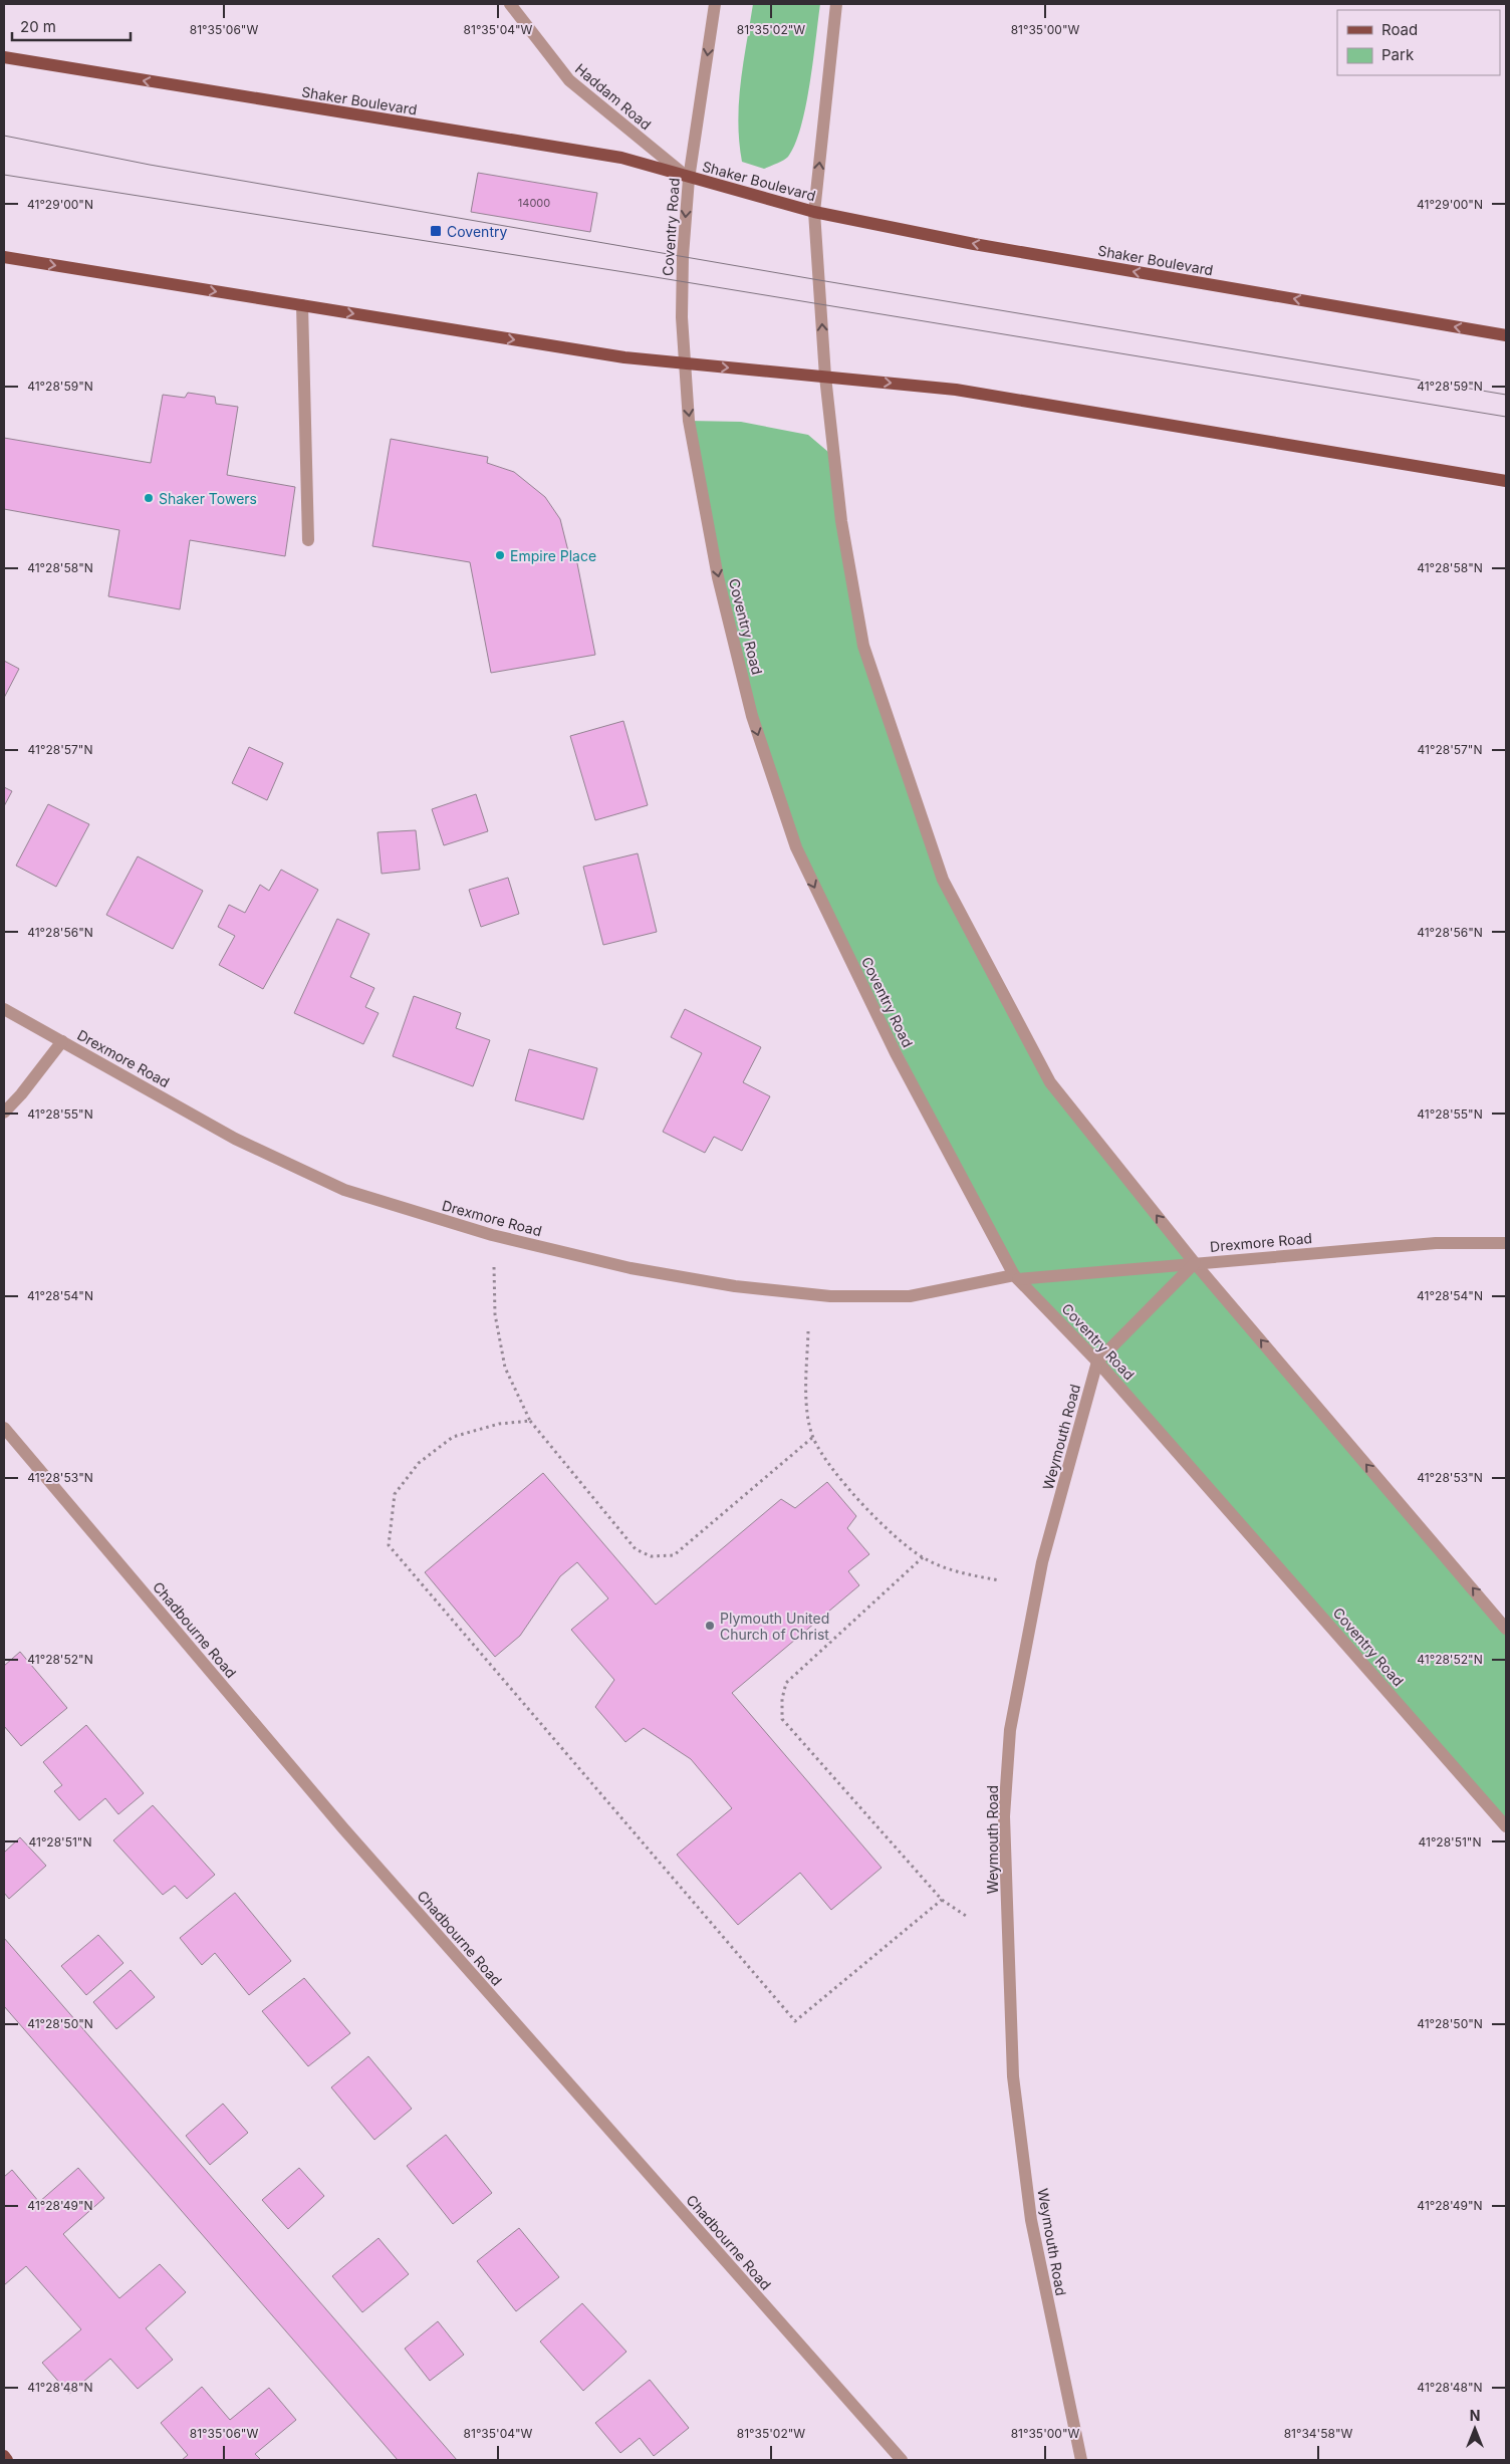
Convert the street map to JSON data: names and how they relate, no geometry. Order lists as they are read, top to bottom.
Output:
{
  "streets": {
    "main road": ["Shaker Boulevard"],
    "street": [
      "Haddam Road",
      "Coventry Road",
      "Drexmore Road",
      "Weymouth Road",
      "Chadbourne Road"
    ]
  },
  "crossings": [
    ["Haddam Road", "Shaker Boulevard"],
    ["Haddam Road", "Coventry Road"],
    ["Shaker Boulevard", "Coventry Road"],
    ["Coventry Road", "Drexmore Road"],
    ["Coventry Road", "Weymouth Road"],
    ["Drexmore Road", "Weymouth Road"]
  ],
  "one_way": ["Shaker Boulevard", "Coventry Road"],
  "places": {
    "transit": ["Coventry"],
    "other": ["Shaker Towers", "Empire Place", "Plymouth United Church of Christ"]
  },
  "house_numbers": ["14000"],
  "legend": ["Road", "Park"],
  "scale_bar": "20 m",
  "north": "top",
  "coordinates": [
    "81°35'06\"W",
    "81°35'04\"W",
    "81°35'02\"W",
    "81°35'00\"W",
    "41°29'00\"N",
    "41°28'59\"N",
    "41°28'58\"N",
    "41°28'57\"N",
    "41°28'56\"N",
    "41°28'55\"N",
    "41°28'54\"N",
    "41°28'53\"N",
    "41°28'52\"N",
    "41°28'51\"N",
    "41°28'50\"N",
    "41°28'49\"N",
    "41°28'48\"N",
    "81°34'58\"W"
  ]
}
